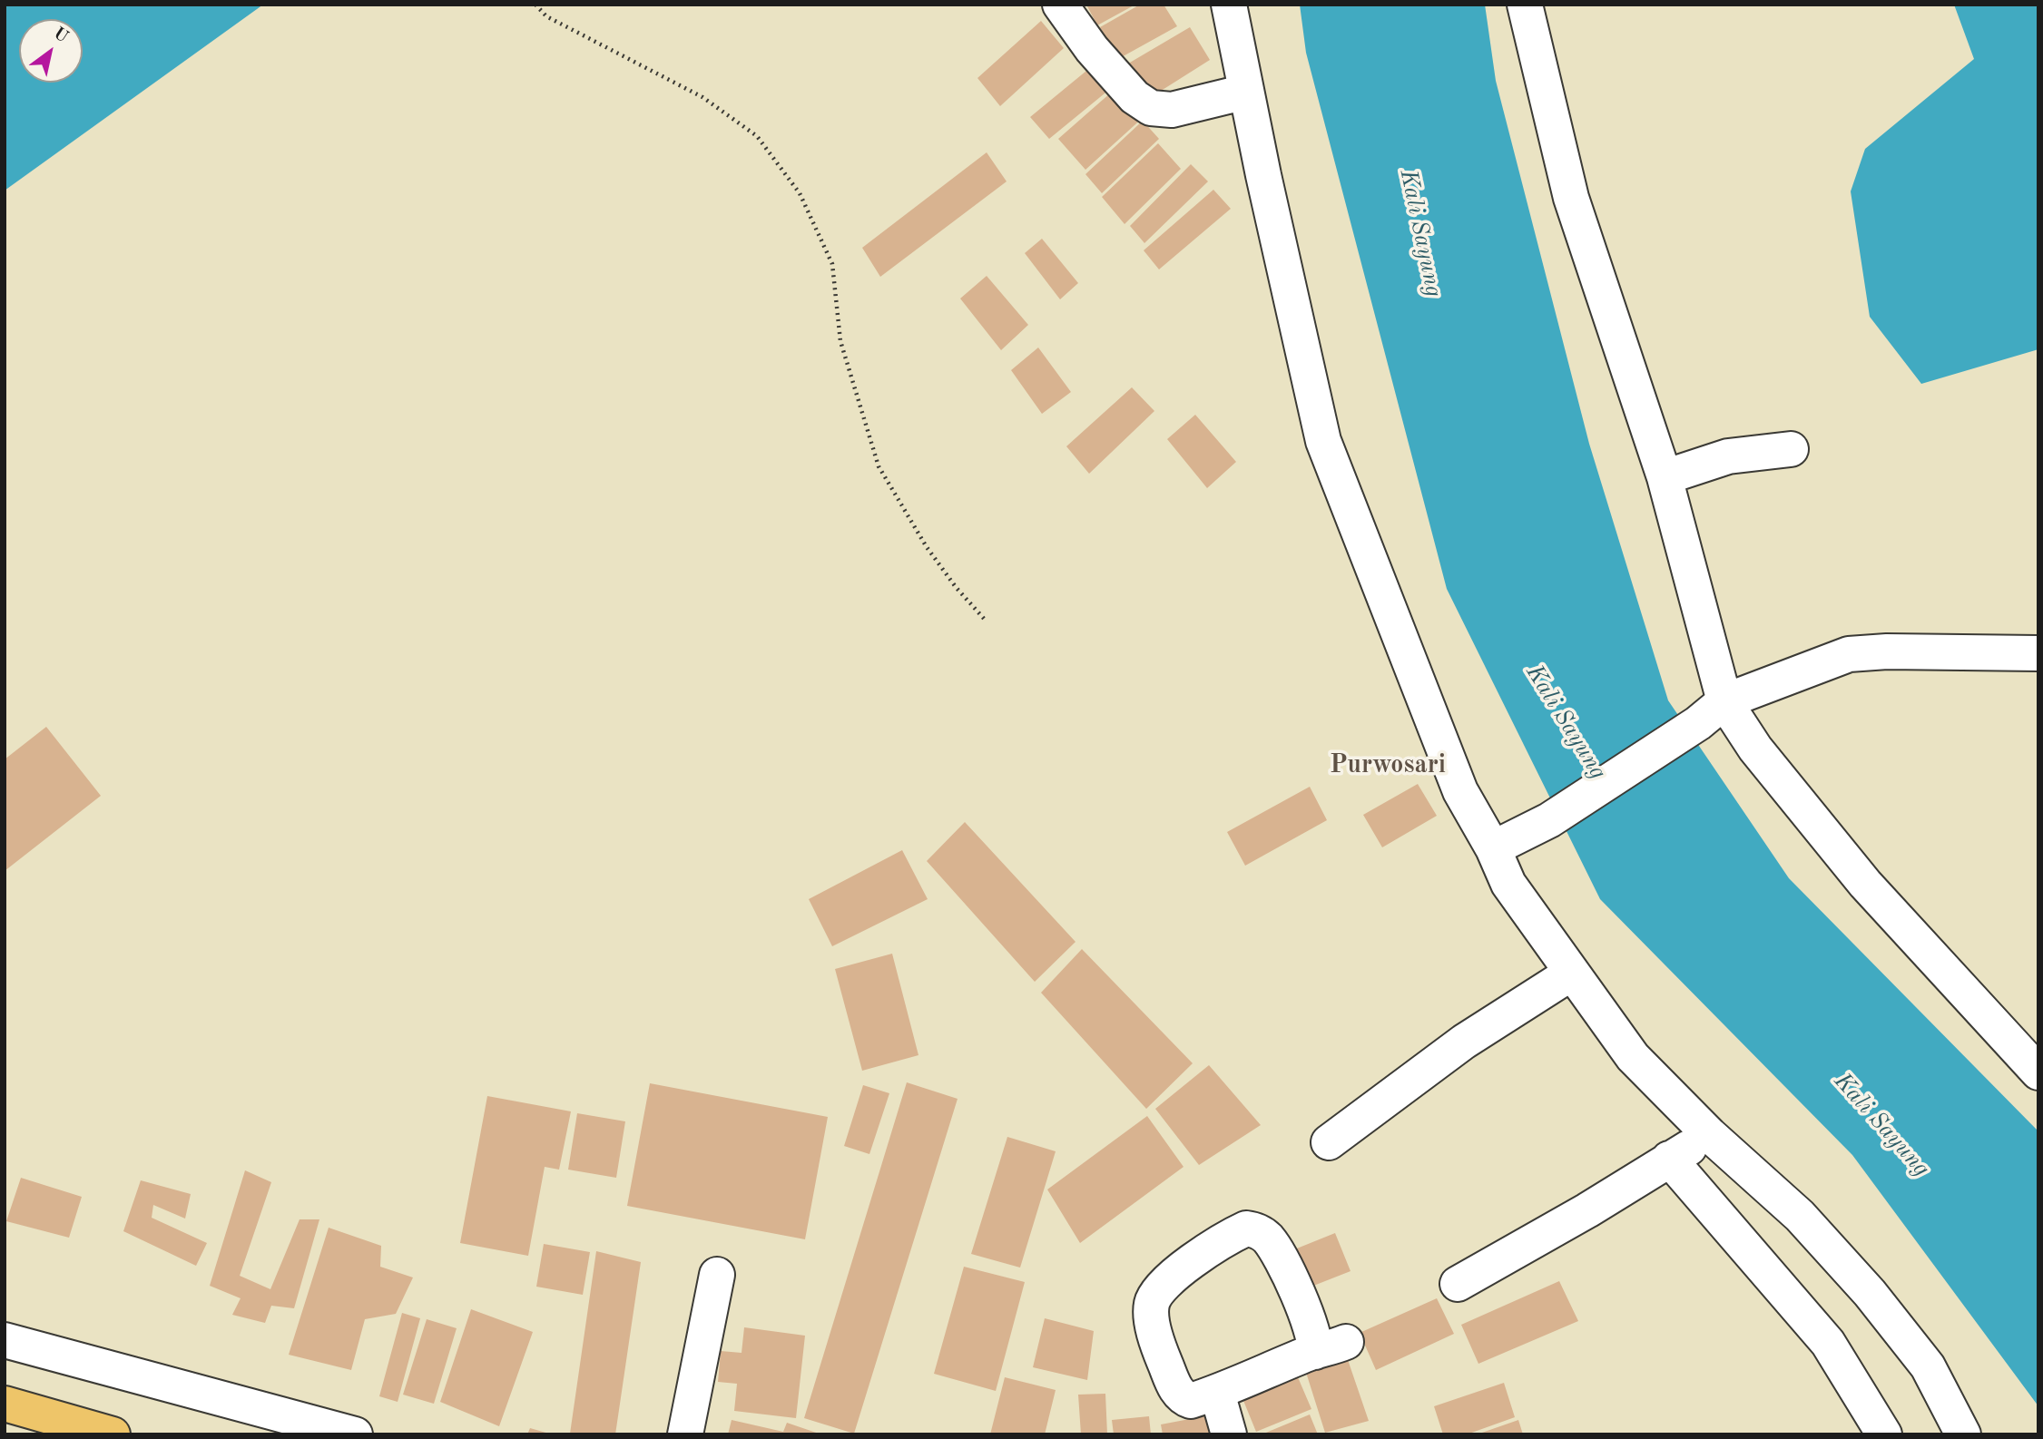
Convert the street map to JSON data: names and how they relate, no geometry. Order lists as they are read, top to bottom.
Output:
{
  "districts": ["Purwosari"],
  "water": ["Kali Sayung"],
  "north": "top right"
}
